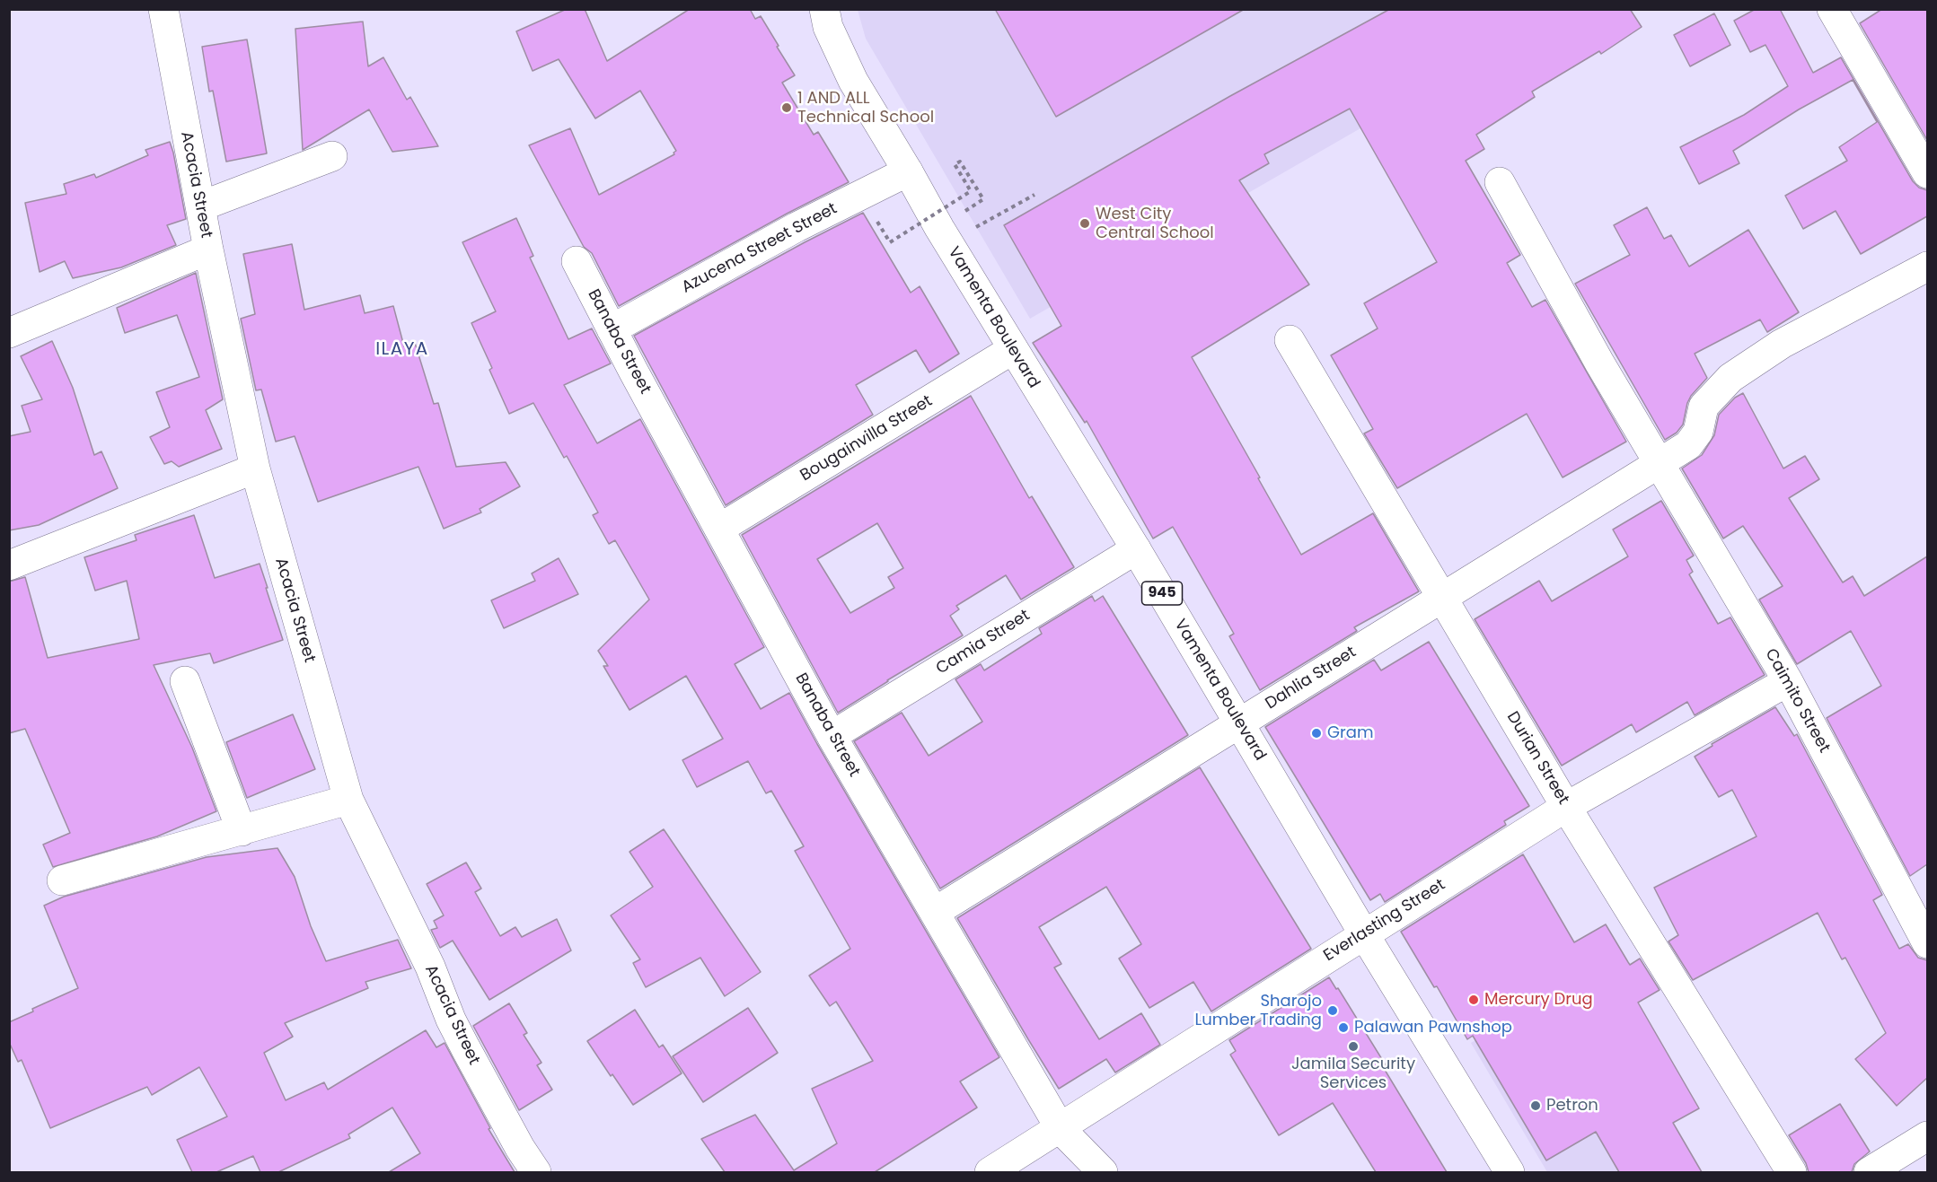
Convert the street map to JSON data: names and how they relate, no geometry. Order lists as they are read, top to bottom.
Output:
{
  "streets": {
    "street": [
      "Acacia Street",
      "Azucena Street Street",
      "Vamenta Boulevard",
      "Banaba Street",
      "Bougainvilla Street",
      "945",
      "Camia Street",
      "Dahlia Street",
      "Caimito Street",
      "Durian Street",
      "Everlasting Street"
    ]
  },
  "crossings": [
    ["Azucena Street Street", "Vamenta Boulevard"],
    ["Azucena Street Street", "Banaba Street"],
    ["Vamenta Boulevard", "Bougainvilla Street"],
    ["Vamenta Boulevard", "Camia Street"],
    ["Vamenta Boulevard", "Dahlia Street"],
    ["Vamenta Boulevard", "Everlasting Street"],
    ["Banaba Street", "Bougainvilla Street"],
    ["Banaba Street", "Camia Street"],
    ["Banaba Street", "Dahlia Street"],
    ["Banaba Street", "Everlasting Street"],
    ["Dahlia Street", "Caimito Street"],
    ["Dahlia Street", "Durian Street"],
    ["Caimito Street", "Everlasting Street"],
    ["Durian Street", "Everlasting Street"]
  ],
  "districts": ["ILAYA"],
  "places": [
    "1 AND ALL Technical School",
    "West City Central School",
    "Gram",
    "Mercury Drug",
    "Sharojo Lumber Trading",
    "Palawan Pawnshop",
    "Jamila Security Services",
    "Petron"
  ]
}
